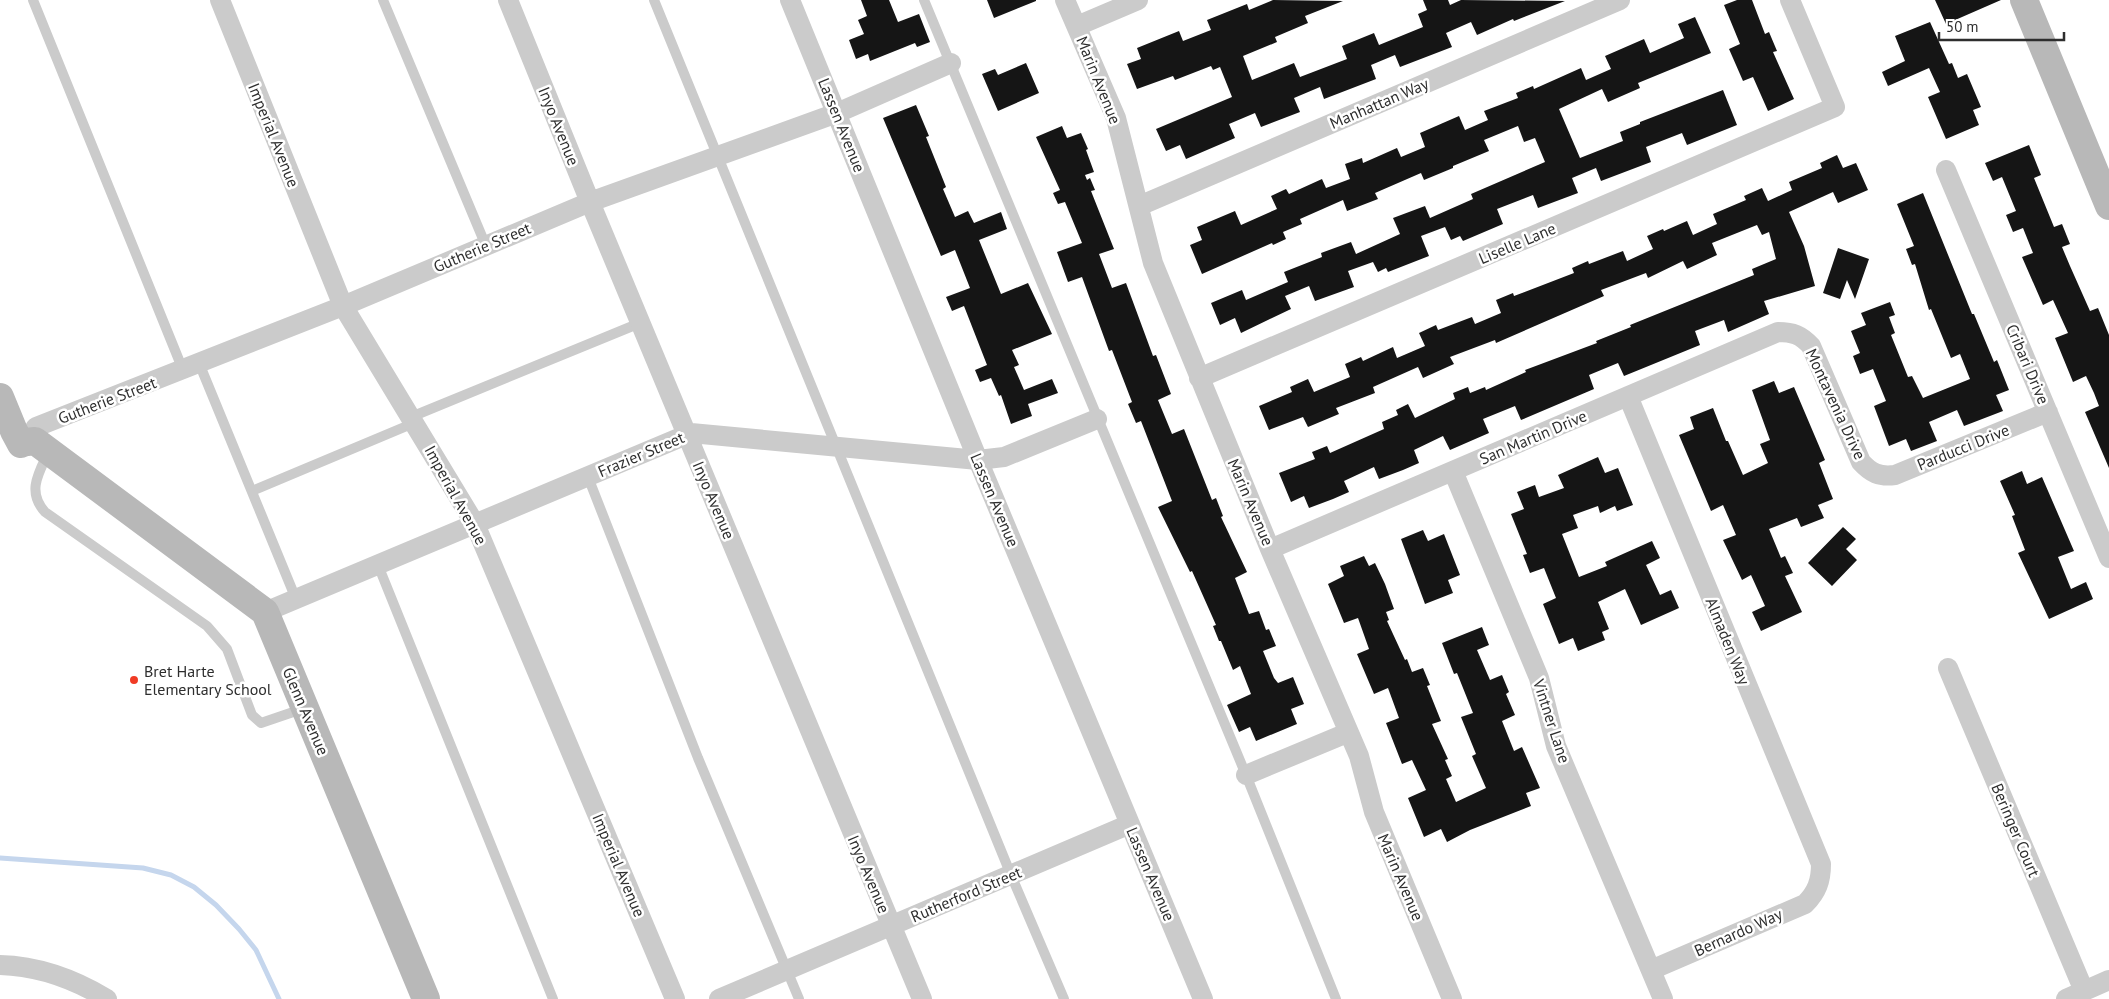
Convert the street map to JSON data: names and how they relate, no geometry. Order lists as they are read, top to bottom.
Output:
{
  "streets": {
    "street": [
      "Marin Avenue",
      "Manhattan Way",
      "Lassen Avenue",
      "Inyo Avenue",
      "Imperial Avenue",
      "Liselle Lane",
      "Gutherie Street",
      "Cribari Drive",
      "Montavenia Drive",
      "San Martin Drive",
      "Parducci Drive",
      "Frazier Street",
      "Almaden Way",
      "Glenn Avenue",
      "Vintner Lane",
      "Beringer Court",
      "Rutherford Street",
      "Bernardo Way"
    ]
  },
  "crossings": [
    ["Marin Avenue", "Manhattan Way"],
    ["Marin Avenue", "Liselle Lane"],
    ["Marin Avenue", "San Martin Drive"],
    ["Lassen Avenue", "Gutherie Street"],
    ["Lassen Avenue", "Frazier Street"],
    ["Lassen Avenue", "Rutherford Street"],
    ["Inyo Avenue", "Gutherie Street"],
    ["Inyo Avenue", "Frazier Street"],
    ["Inyo Avenue", "Rutherford Street"],
    ["Imperial Avenue", "Gutherie Street"],
    ["Imperial Avenue", "Frazier Street"],
    ["Cribari Drive", "Parducci Drive"],
    ["Montavenia Drive", "San Martin Drive"],
    ["Montavenia Drive", "Parducci Drive"],
    ["San Martin Drive", "Almaden Way"],
    ["San Martin Drive", "Vintner Lane"],
    ["Frazier Street", "Glenn Avenue"],
    ["Almaden Way", "Bernardo Way"],
    ["Vintner Lane", "Bernardo Way"]
  ],
  "places": ["Bret Harte Elementary School"],
  "scale_bar": "50 m"
}
